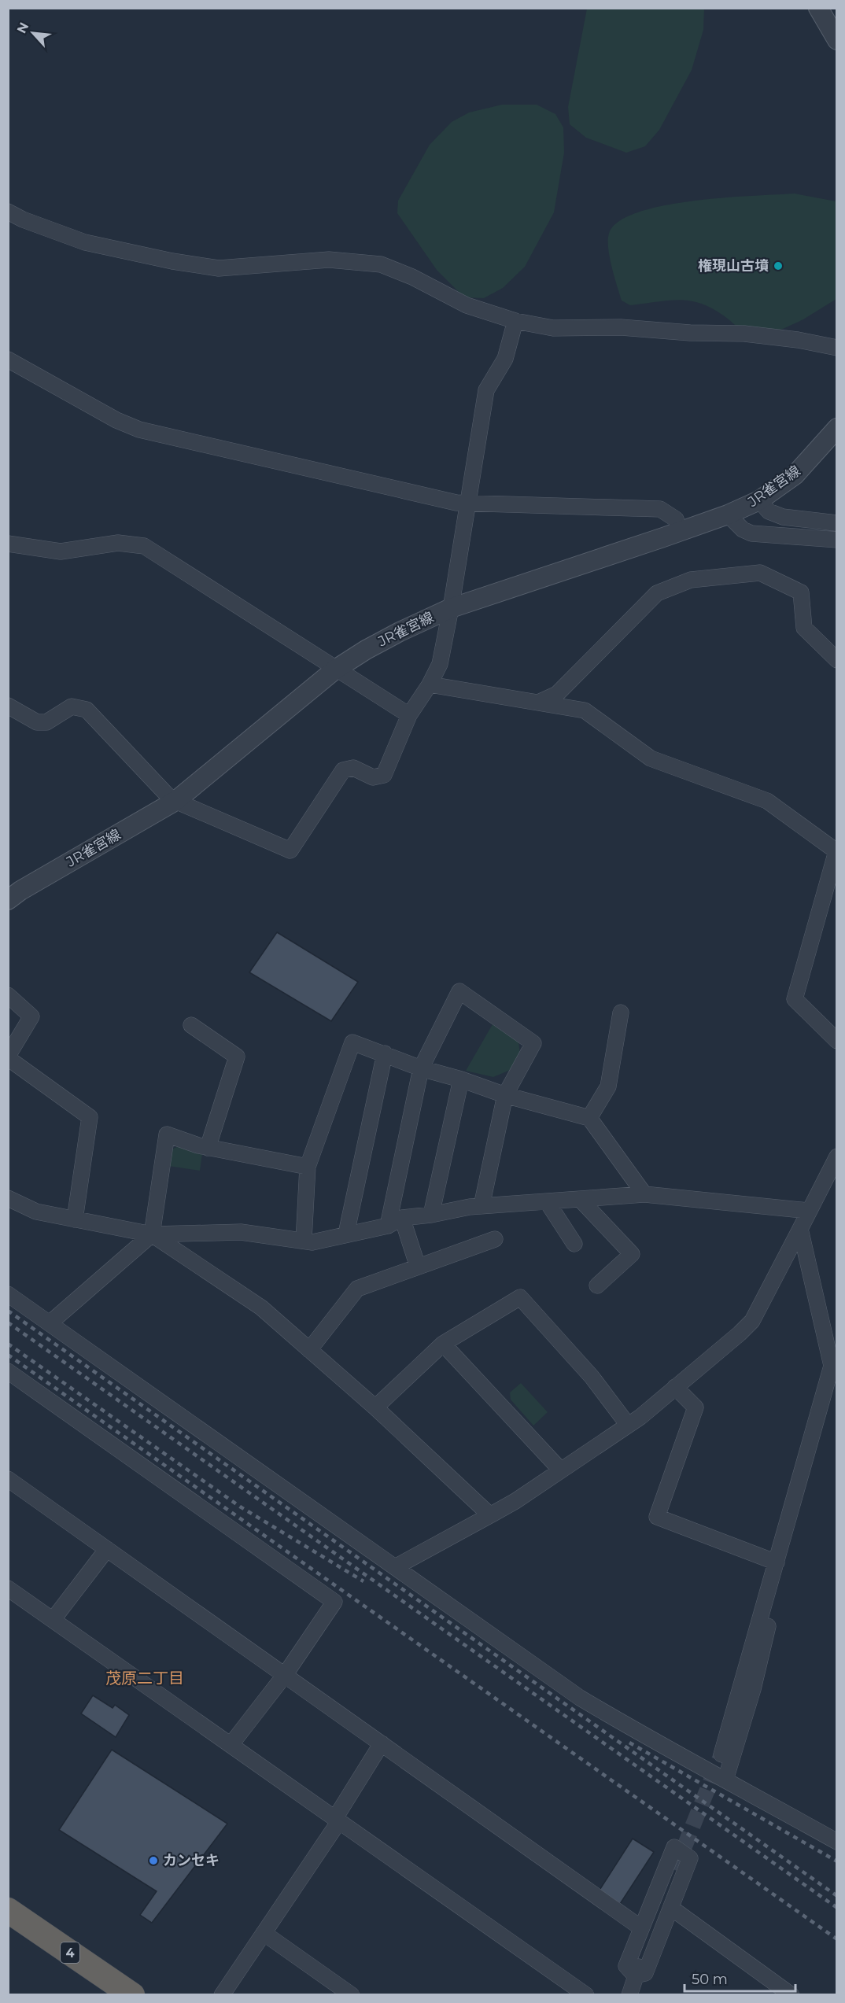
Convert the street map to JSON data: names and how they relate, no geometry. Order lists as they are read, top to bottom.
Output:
{
  "streets": {
    "highway": ["4"],
    "street": ["JR雀宮線"]
  },
  "districts": ["茂原二丁目"],
  "places": ["権現山古墳", "カンセキ"],
  "scale_bar": "50 m",
  "north": "top left"
}
